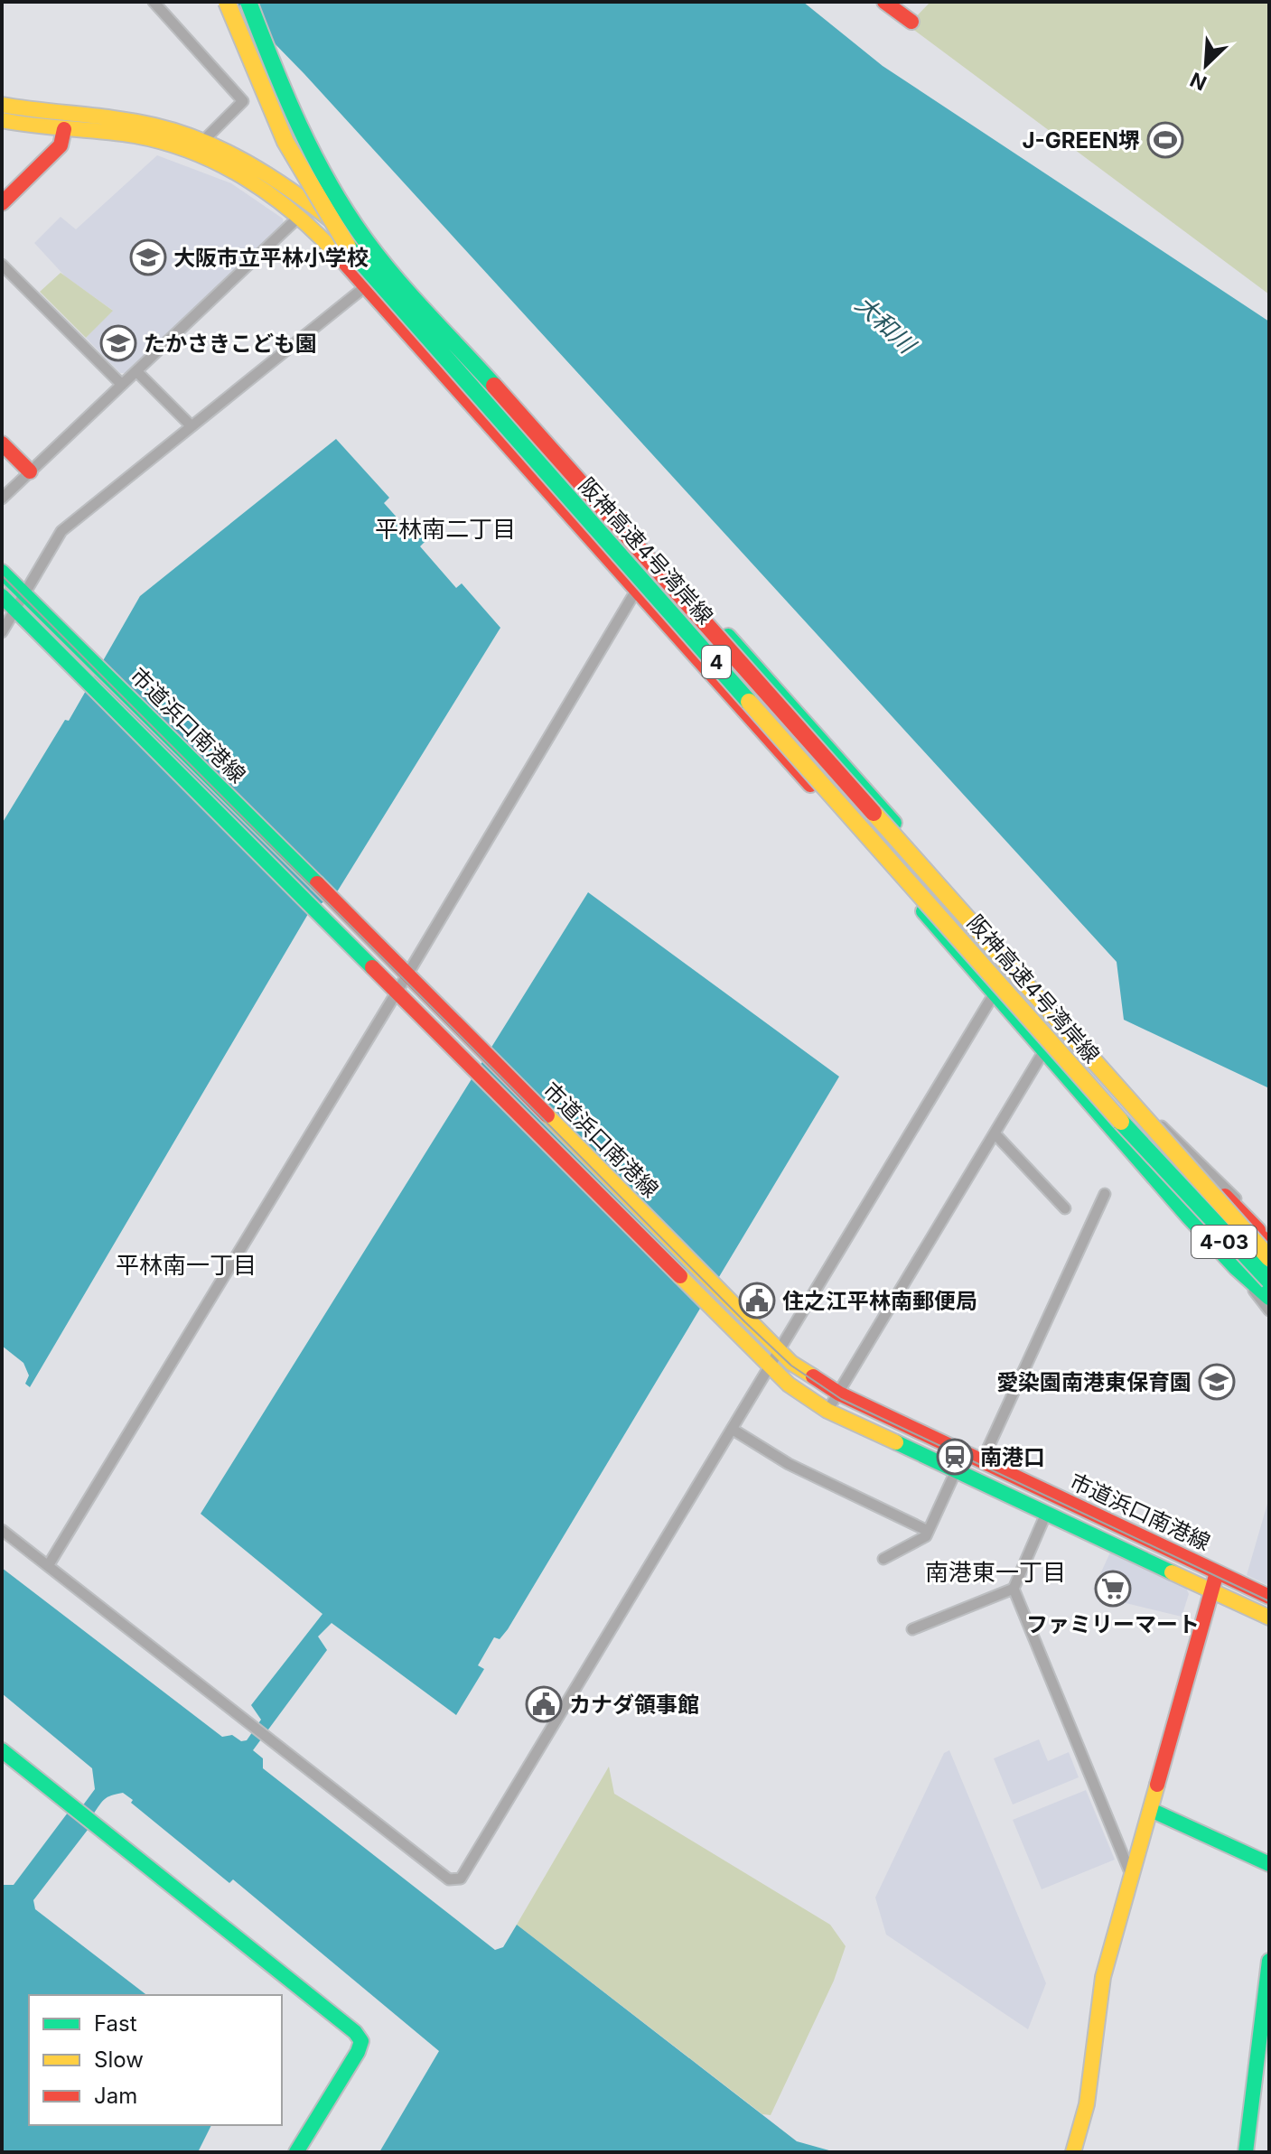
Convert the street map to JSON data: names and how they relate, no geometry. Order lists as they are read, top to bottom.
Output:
{
  "streets": {
    "main road": [
      "阪神高速4号湾岸線",
      "4",
      "市道浜口南港線",
      "4-03"
    ]
  },
  "crossings": [
    ["阪神高速4号湾岸線", "4-03"]
  ],
  "districts": ["平林南二丁目", "平林南一丁目", "南港東一丁目"],
  "water": ["大和川"],
  "places": {
    "sports": ["J-GREEN堺"],
    "school or university": ["大阪市立平林小学校", "たかさきこども園", "愛染園南港東保育園"],
    "public building": ["住之江平林南郵便局", "カナダ領事館"],
    "station": ["南港口"],
    "supermarket": ["ファミリーマート"]
  },
  "legend": ["Fast", "Slow", "Jam"],
  "north": "bottom left"
}
